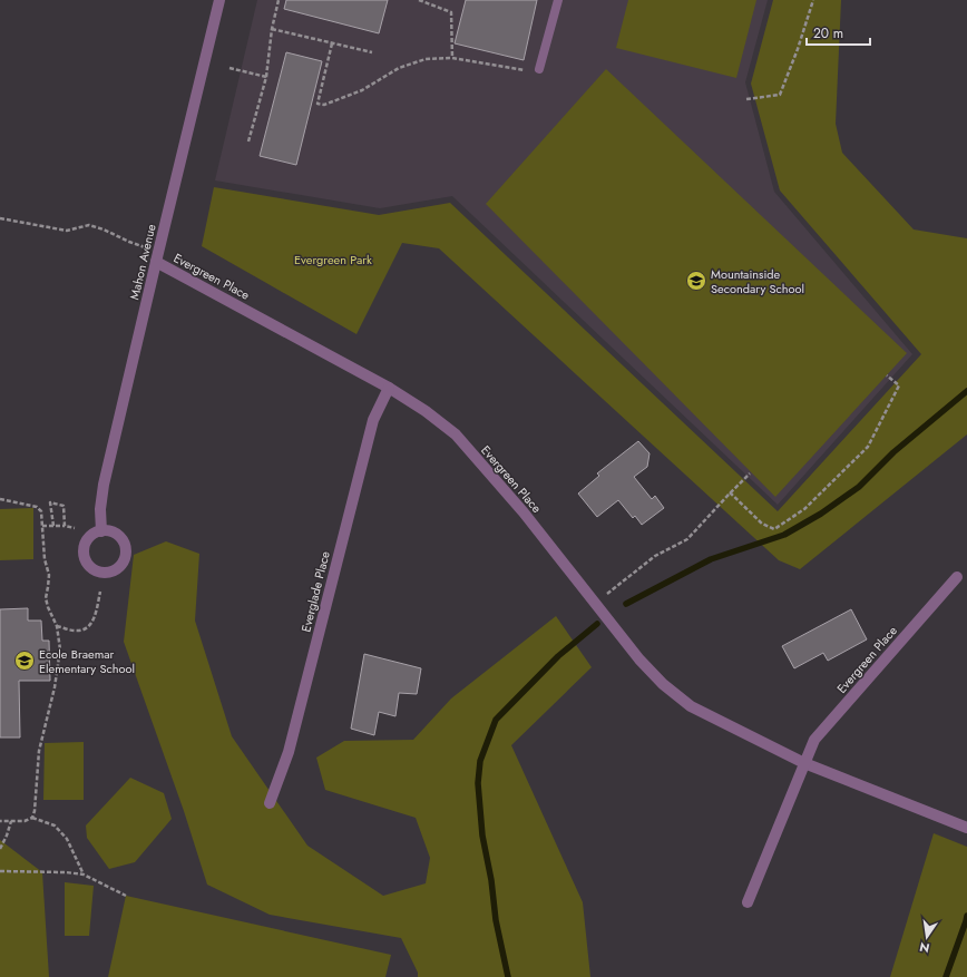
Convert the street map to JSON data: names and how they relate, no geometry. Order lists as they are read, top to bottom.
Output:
{
  "streets": {
    "street": ["Mahon Avenue", "Evergreen Place", "Everglade Place"]
  },
  "crossings": [
    ["Mahon Avenue", "Evergreen Place"],
    ["Evergreen Place", "Everglade Place"]
  ],
  "parks": ["Evergreen Park"],
  "places": {
    "school or university": ["Mountainside Secondary School", "Ecole Braemar Elementary School"]
  },
  "scale_bar": "20 m",
  "north": "bottom"
}
